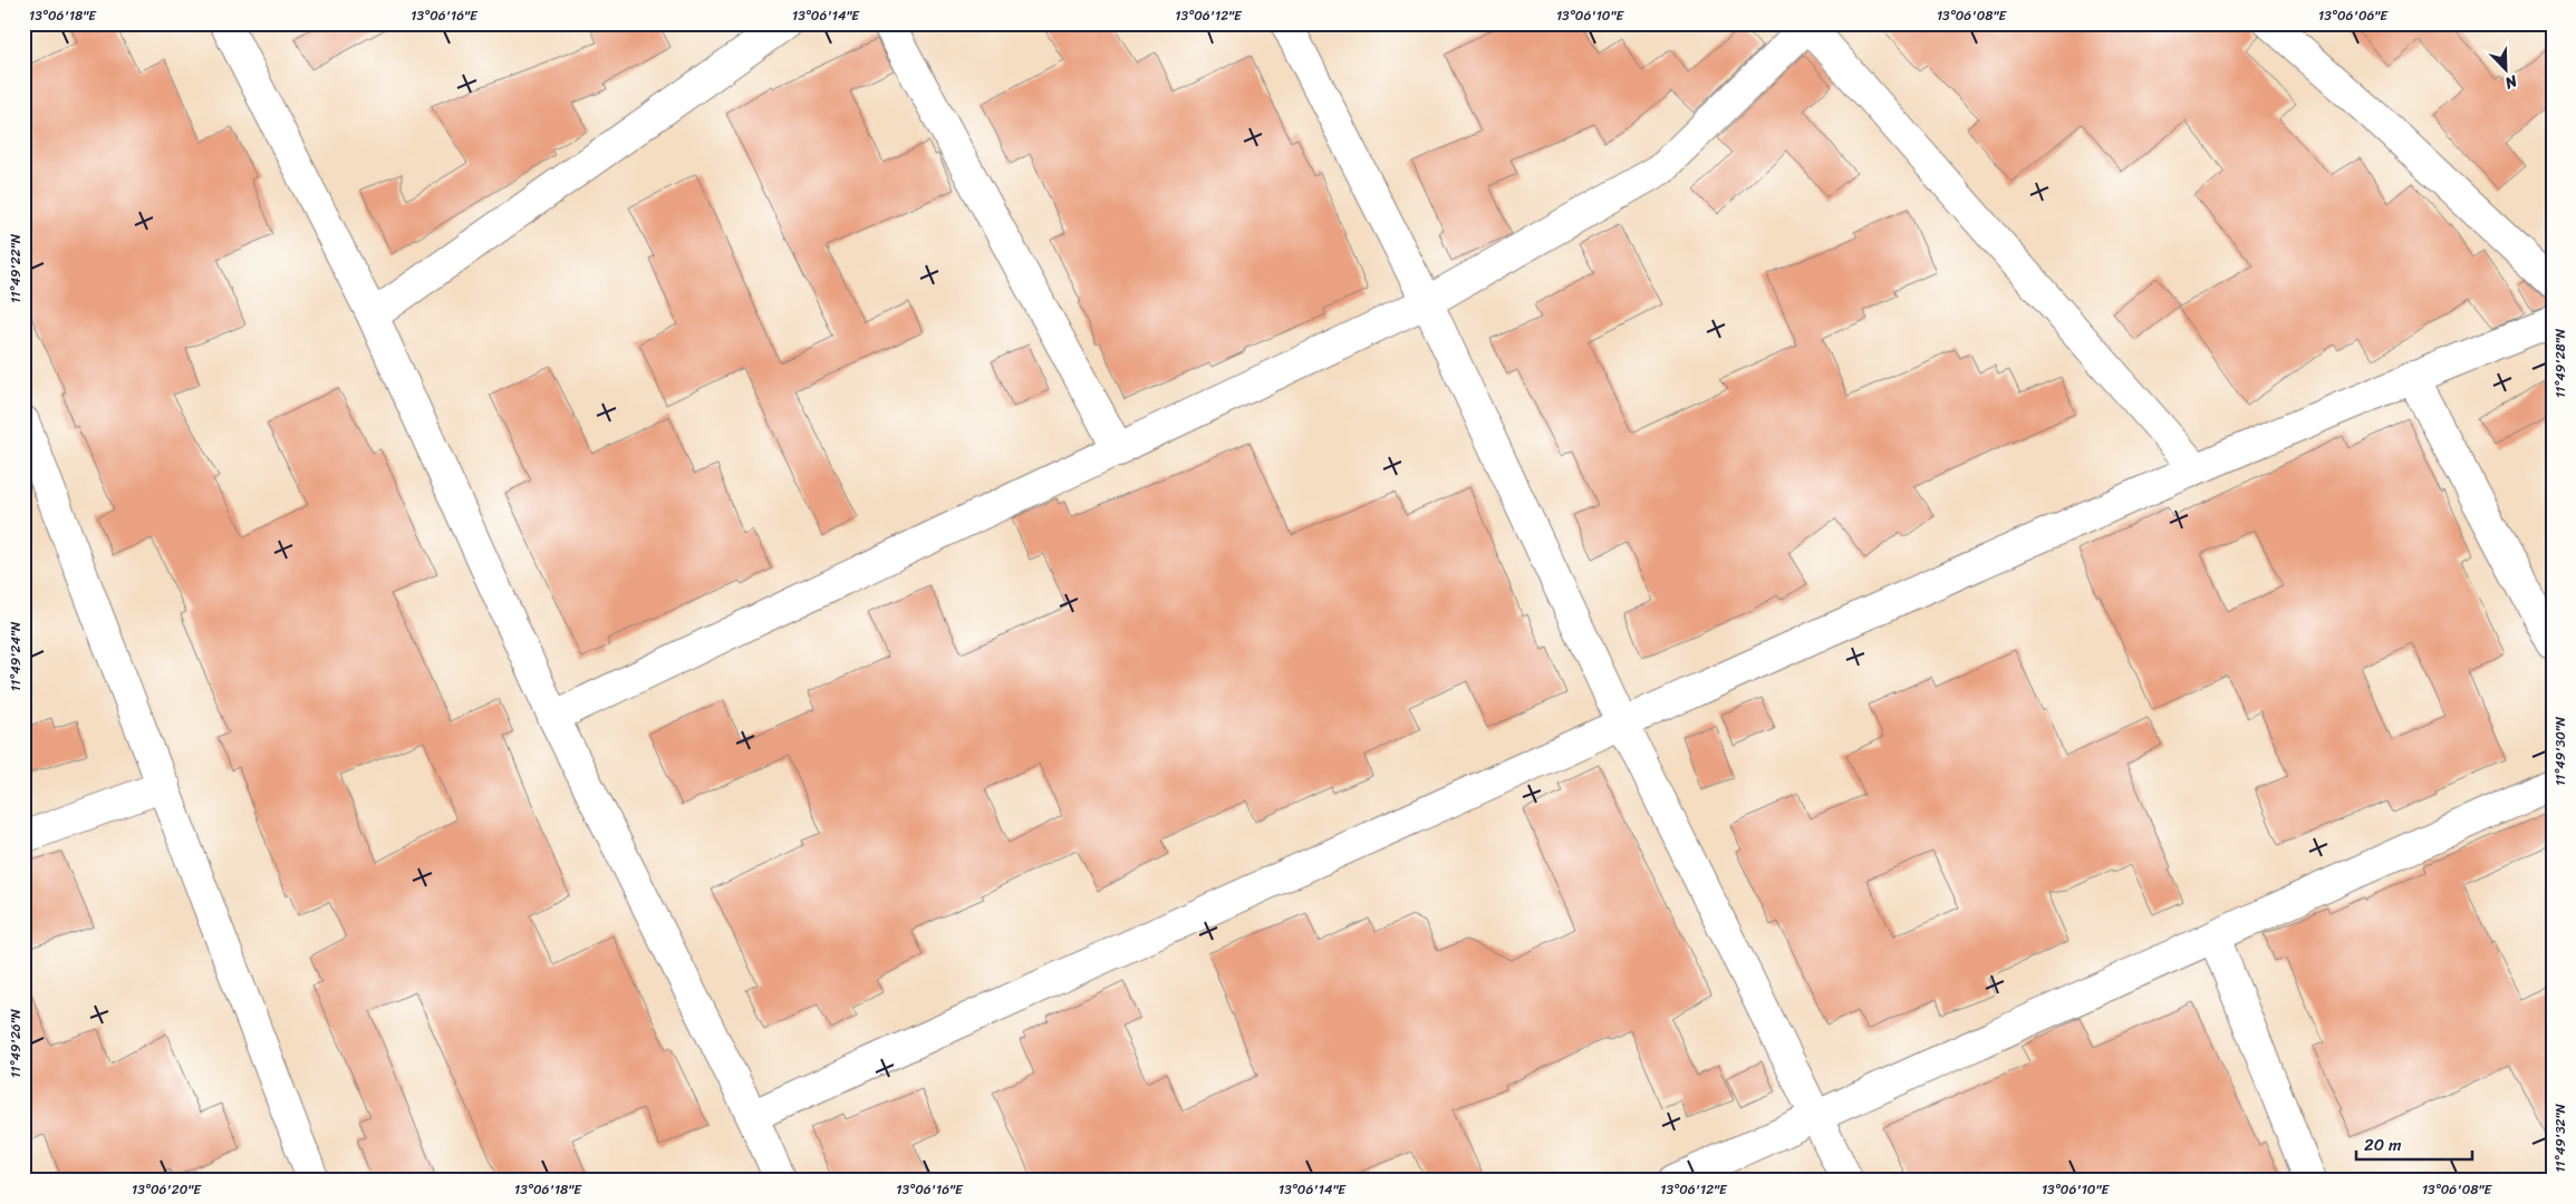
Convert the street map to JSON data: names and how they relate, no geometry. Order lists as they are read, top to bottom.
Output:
{
  "scale_bar": "20 m",
  "north": "bottom right",
  "coordinates": [
    "13°06'18\"E",
    "13°06'16\"E",
    "13°06'14\"E",
    "13°06'12\"E",
    "13°06'10\"E",
    "13°06'08\"E",
    "13°06'06\"E",
    "11°49'22\"N",
    "11°49'28\"N",
    "11°49'24\"N",
    "11°49'30\"N",
    "11°49'26\"N",
    "11°49'32\"N",
    "13°06'20\"E"
  ]
}
